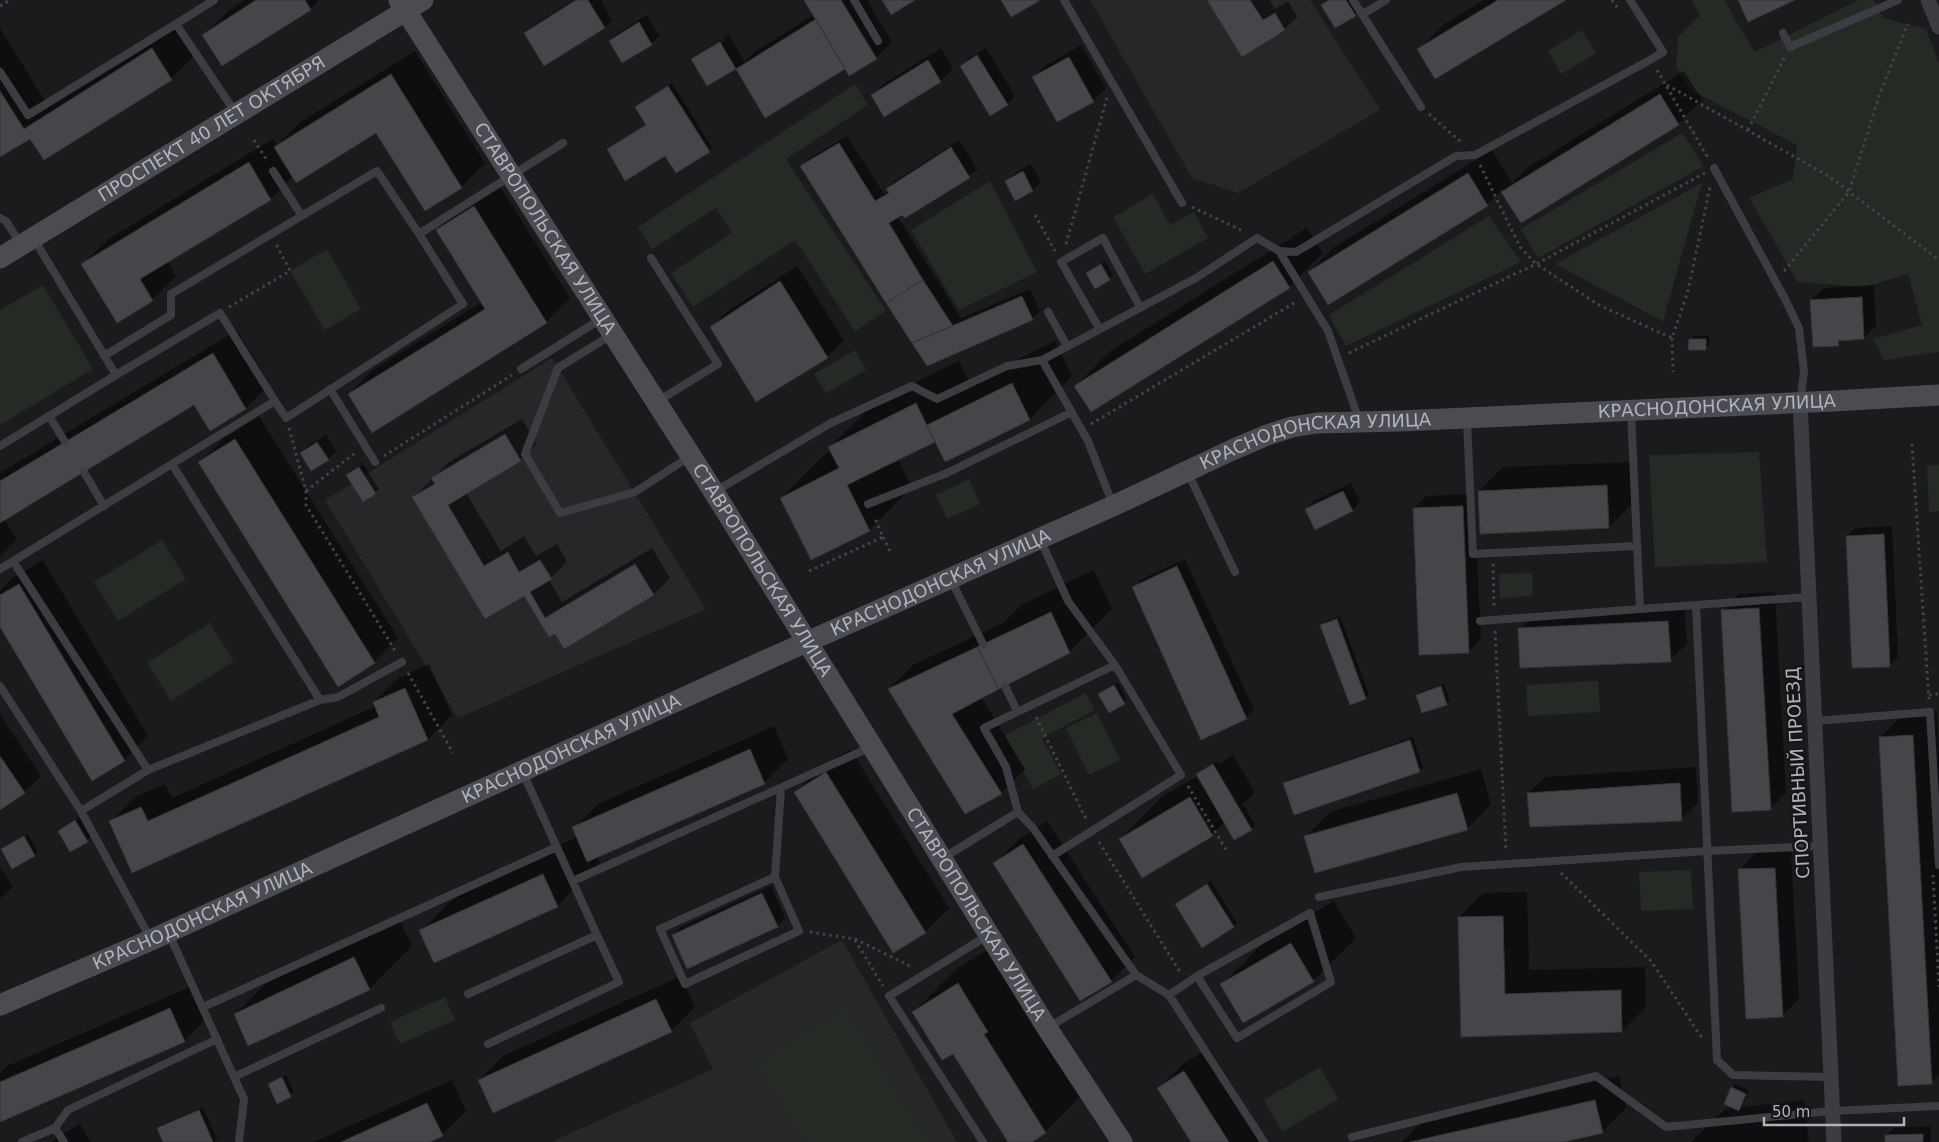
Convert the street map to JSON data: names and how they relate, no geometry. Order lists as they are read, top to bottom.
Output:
{
  "streets": {
    "main road": ["ПРОСПЕКТ 40 ЛЕТ ОКТЯБРЯ", "СТАВРОПОЛЬСКАЯ УЛИЦА", "КРАСНОДОНСКАЯ УЛИЦА"],
    "street": ["СПОРТИВНЫЙ ПРОЕЗД"]
  },
  "crossings": [
    ["ПРОСПЕКТ 40 ЛЕТ ОКТЯБРЯ", "СТАВРОПОЛЬСКАЯ УЛИЦА"],
    ["СТАВРОПОЛЬСКАЯ УЛИЦА", "КРАСНОДОНСКАЯ УЛИЦА"],
    ["КРАСНОДОНСКАЯ УЛИЦА", "СПОРТИВНЫЙ ПРОЕЗД"]
  ],
  "scale_bar": "50 m"
}
